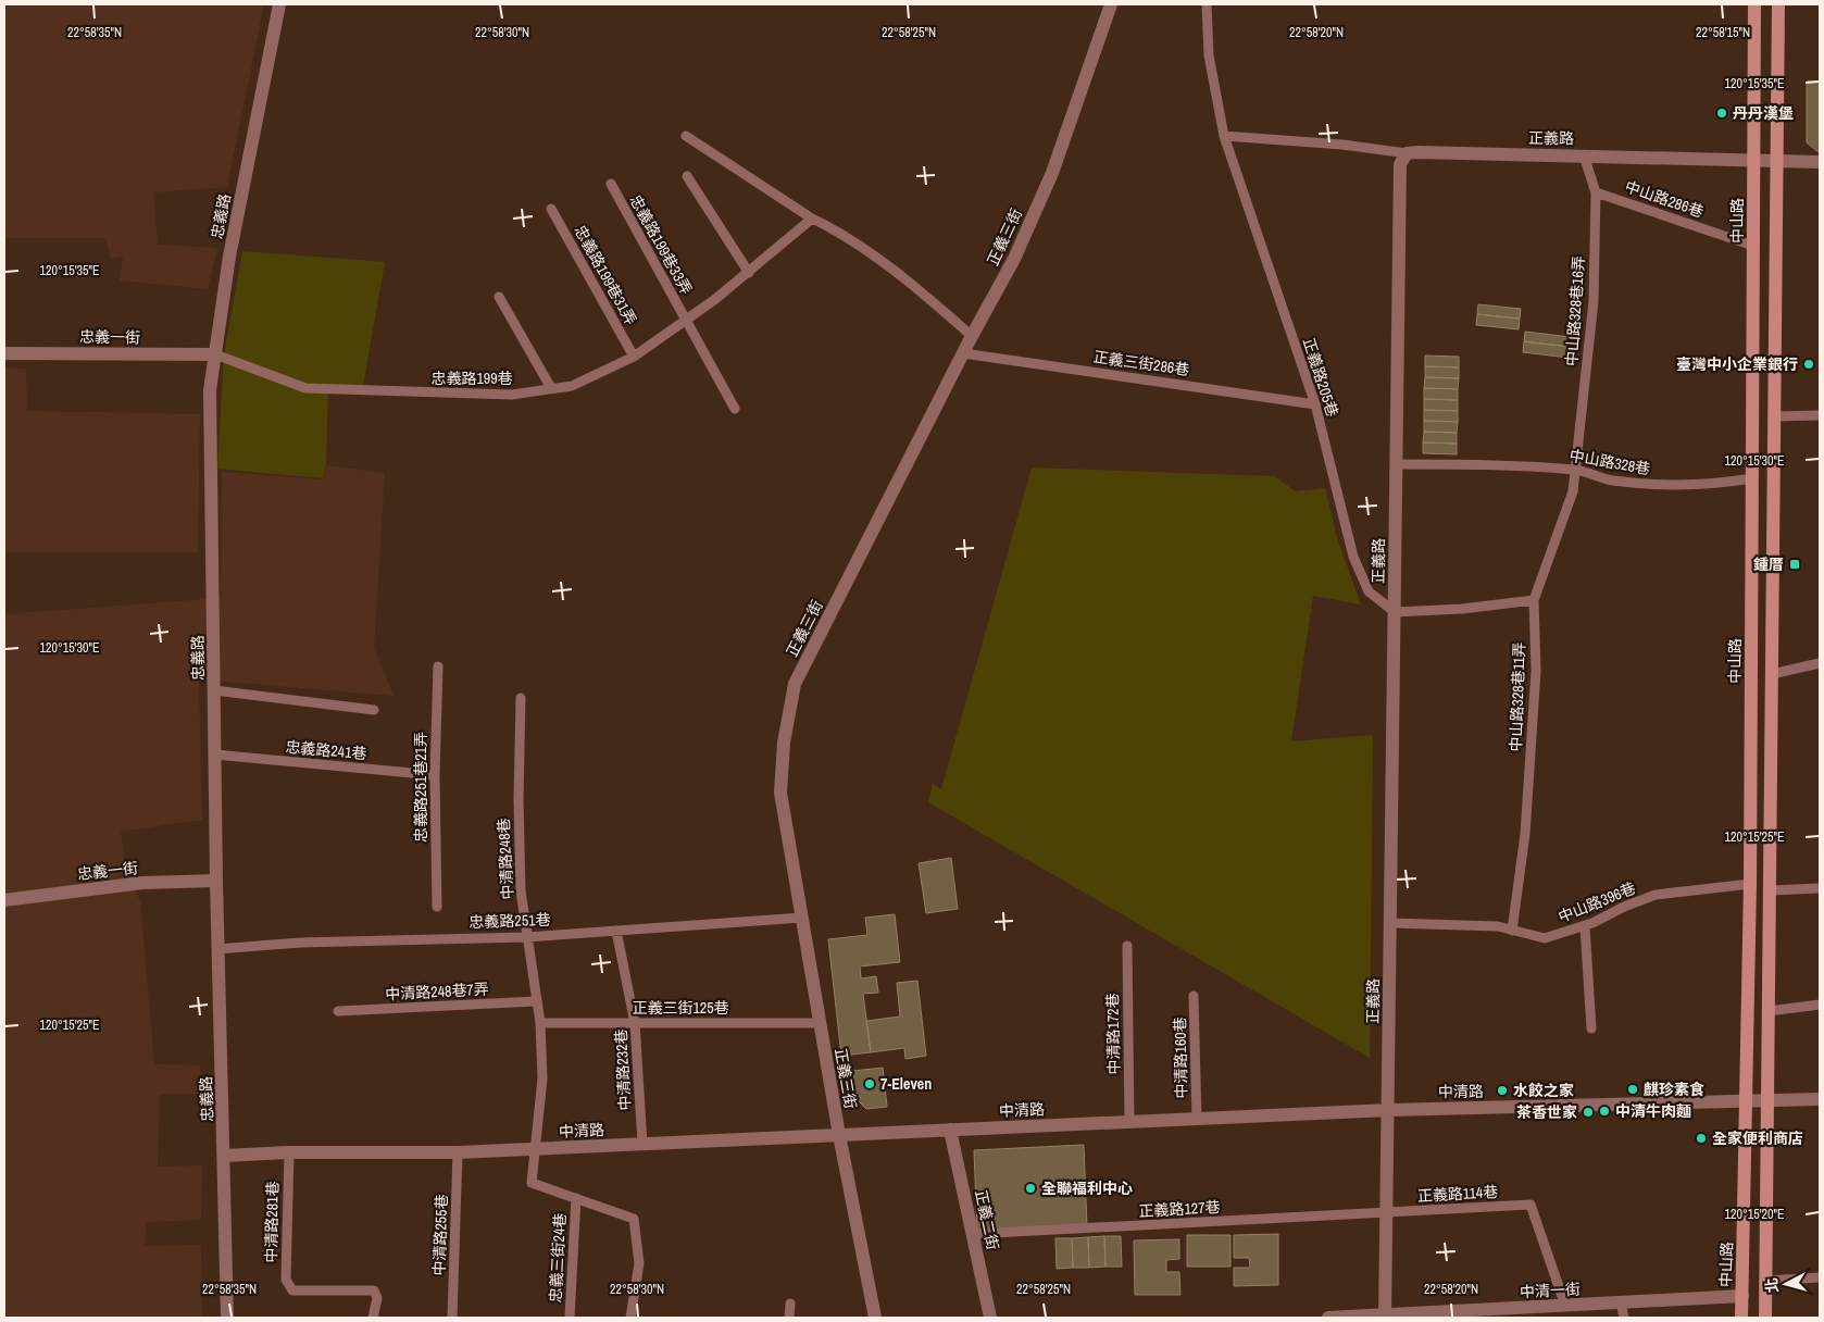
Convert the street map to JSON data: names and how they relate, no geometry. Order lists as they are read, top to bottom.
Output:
{
  "streets": {
    "main road": ["中山路"],
    "street": [
      "正義路",
      "忠義路",
      "正義三街",
      "忠義一街",
      "中清路",
      "正義二街",
      "中清一街"
    ],
    "lane": [
      "中山路286巷",
      "忠義路199巷33弄",
      "忠義路199巷31弄",
      "中山路328巷16弄",
      "正義三街286巷",
      "正義路205巷",
      "忠義路199巷",
      "中山路328巷",
      "中山路328巷11弄",
      "忠義路241巷",
      "忠義路251巷21弄",
      "中清路248巷",
      "中山路396巷",
      "忠義路251巷",
      "中清路248巷7弄",
      "正義三街125巷",
      "中清路172巷",
      "中清路160巷",
      "中清路232巷",
      "正義路114巷",
      "正義路127巷",
      "中清路281巷",
      "中清路255巷",
      "忠義三街24巷"
    ]
  },
  "crossings": [
    ["正義路", "中山路"],
    ["正義路", "中山路328巷16弄"],
    ["正義路", "正義路205巷"],
    ["正義路", "中山路328巷"],
    ["正義路", "中山路396巷"],
    ["正義路", "中清路"],
    ["正義路", "正義路114巷"],
    ["正義路", "正義路127巷"],
    ["正義路", "中清一街"],
    ["中山路286巷", "中山路"],
    ["中山路286巷", "中山路328巷16弄"],
    ["忠義路", "忠義一街"],
    ["忠義路", "忠義路199巷"],
    ["忠義路", "忠義路241巷"],
    ["忠義路", "忠義路251巷"],
    ["忠義路", "中清路"],
    ["中山路", "中山路328巷"],
    ["中山路", "中山路396巷"],
    ["中山路", "中清路"],
    ["中山路", "中清一街"],
    ["正義三街", "正義三街286巷"],
    ["正義三街", "忠義路251巷"],
    ["正義三街", "正義三街125巷"],
    ["正義三街", "中清路"],
    ["忠義路199巷33弄", "忠義路199巷"],
    ["忠義路199巷31弄", "忠義路199巷"],
    ["中山路328巷16弄", "中山路328巷"],
    ["中山路328巷16弄", "中山路328巷11弄"],
    ["忠義一街", "忠義路199巷"],
    ["正義三街286巷", "正義路205巷"],
    ["中山路328巷", "中山路328巷11弄"],
    ["中山路328巷11弄", "中山路396巷"],
    ["忠義路241巷", "忠義路251巷21弄"],
    ["中清路248巷", "忠義路251巷"],
    ["中清路248巷", "中清路248巷7弄"],
    ["中清路248巷", "正義三街125巷"],
    ["中清路248巷", "中清路"],
    ["中清路248巷", "忠義三街24巷"],
    ["忠義路251巷", "中清路232巷"],
    ["正義三街125巷", "中清路232巷"],
    ["中清路172巷", "中清路"],
    ["中清路160巷", "中清路"],
    ["中清路232巷", "中清路"],
    ["中清路", "正義二街"],
    ["中清路", "中清路281巷"],
    ["中清路", "中清路255巷"],
    ["正義路114巷", "正義路127巷"],
    ["正義路114巷", "中清一街"],
    ["正義路127巷", "正義二街"]
  ],
  "places": {
    "other": [
      "丹丹漢堡",
      "臺灣中小企業銀行",
      "7-Eleven",
      "麒珍素食",
      "水餃之家",
      "中清牛肉麵",
      "茶香世家",
      "全家便利商店",
      "全聯福利中心"
    ],
    "transit": ["鍾厝"]
  },
  "north": "left",
  "coordinates": [
    "22°58'35\"N",
    "22°58'30\"N",
    "22°58'25\"N",
    "22°58'20\"N",
    "22°58'15\"N",
    "120°15'35\"E",
    "120°15'30\"E",
    "120°15'25\"E",
    "120°15'20\"E"
  ]
}
